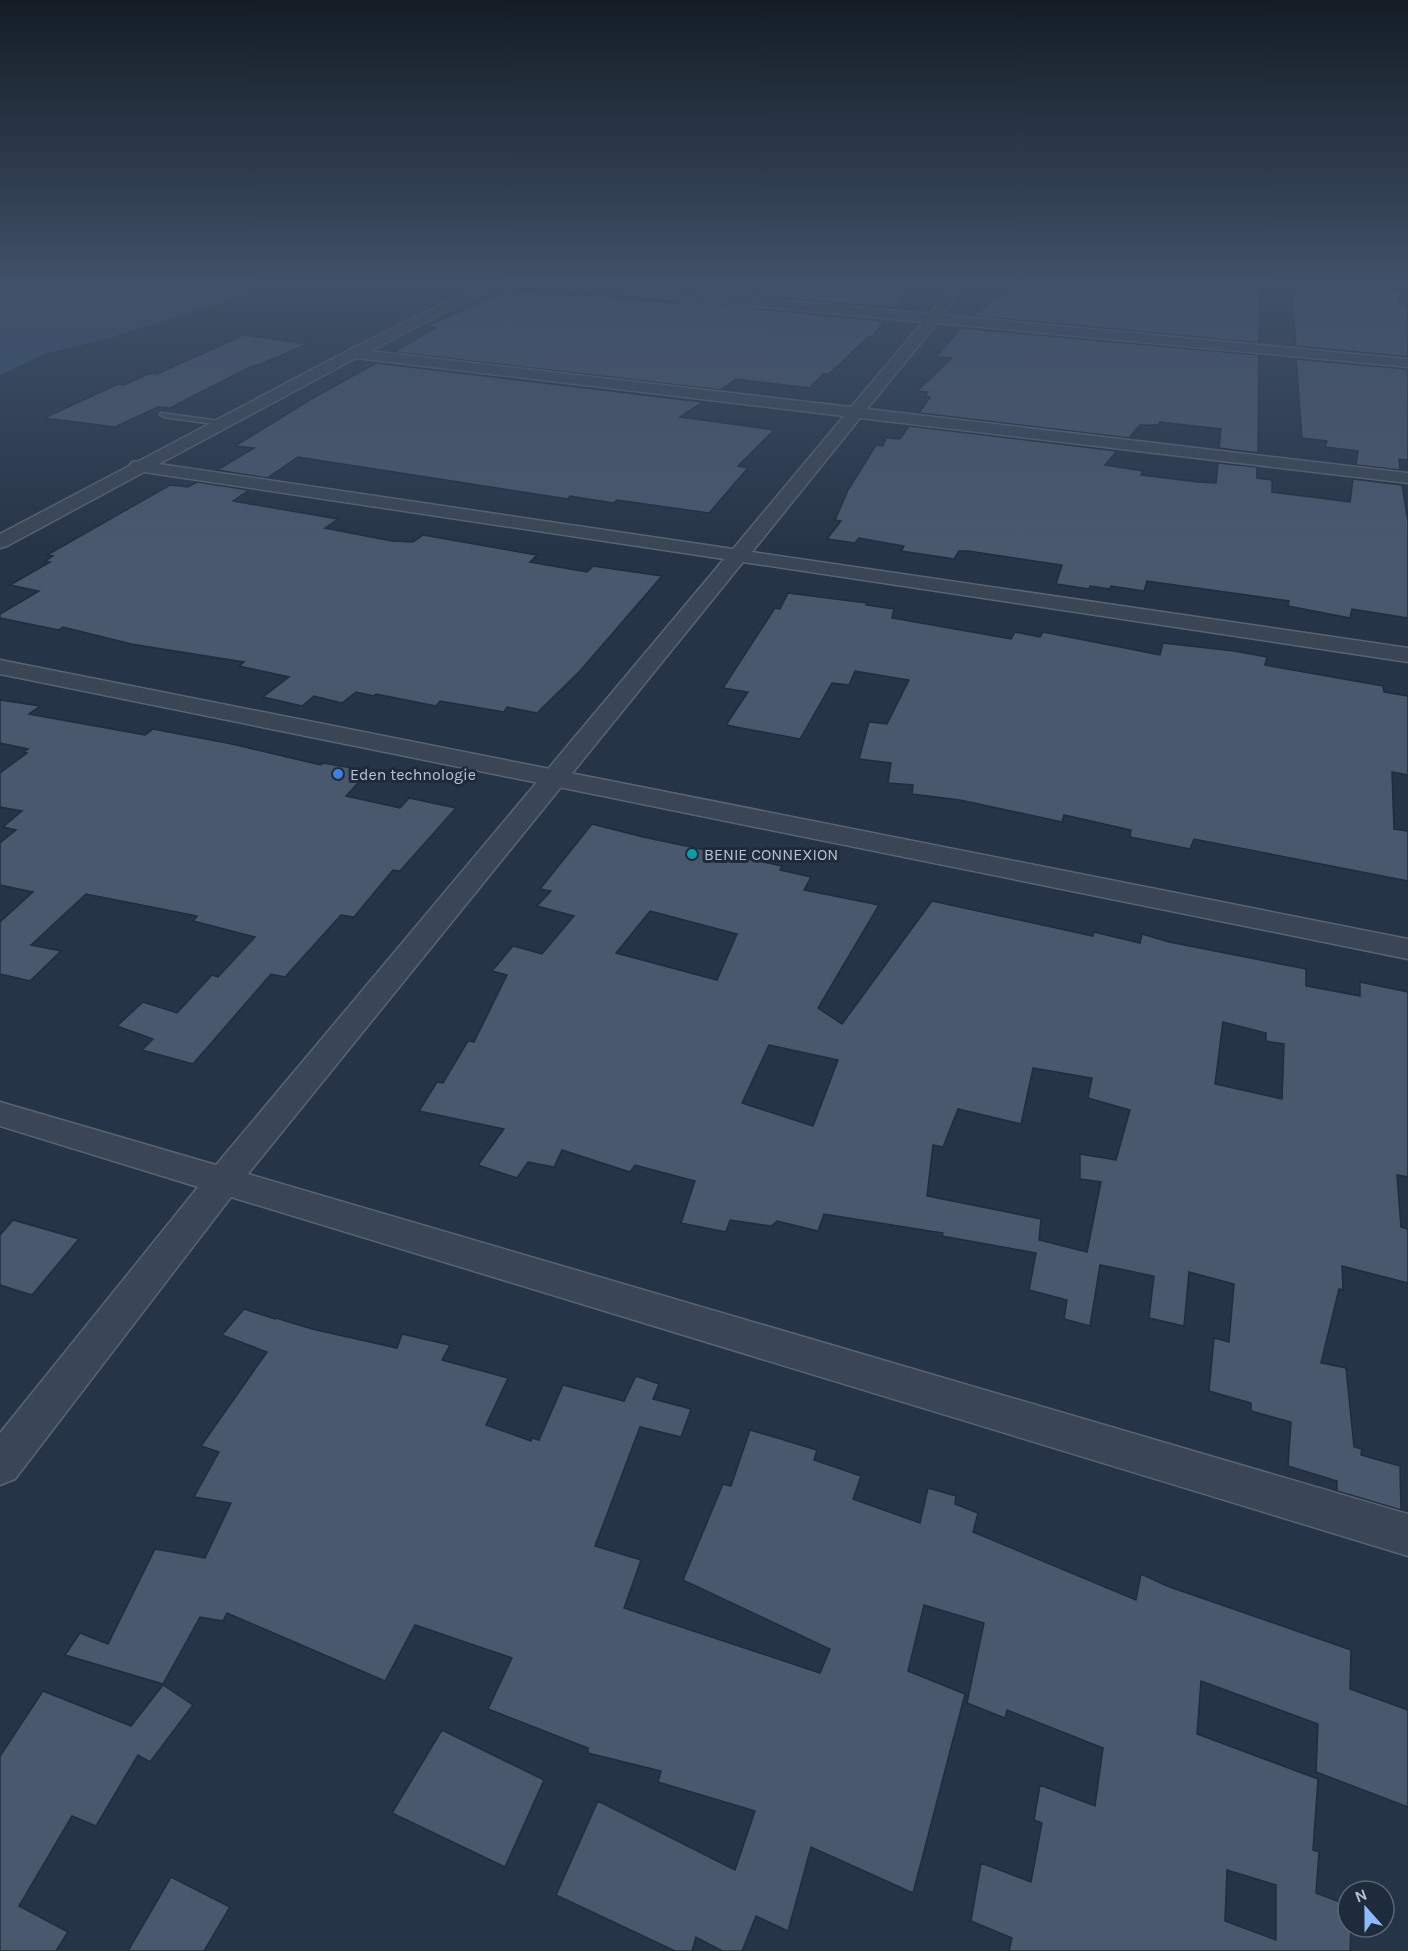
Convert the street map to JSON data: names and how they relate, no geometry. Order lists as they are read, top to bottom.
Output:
{
  "places": ["Eden technologie", "BENIE CONNEXION"],
  "north": "top"
}
